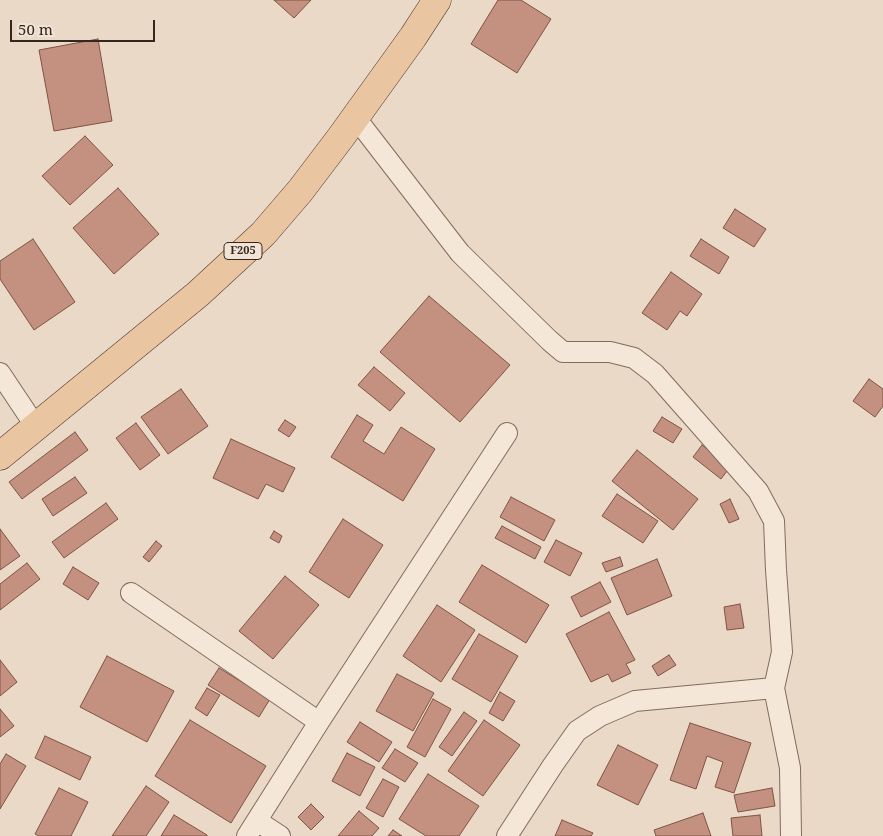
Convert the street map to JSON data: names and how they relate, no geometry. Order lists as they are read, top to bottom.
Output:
{
  "streets": {
    "main road": ["F205"]
  },
  "scale_bar": "50 m"
}
